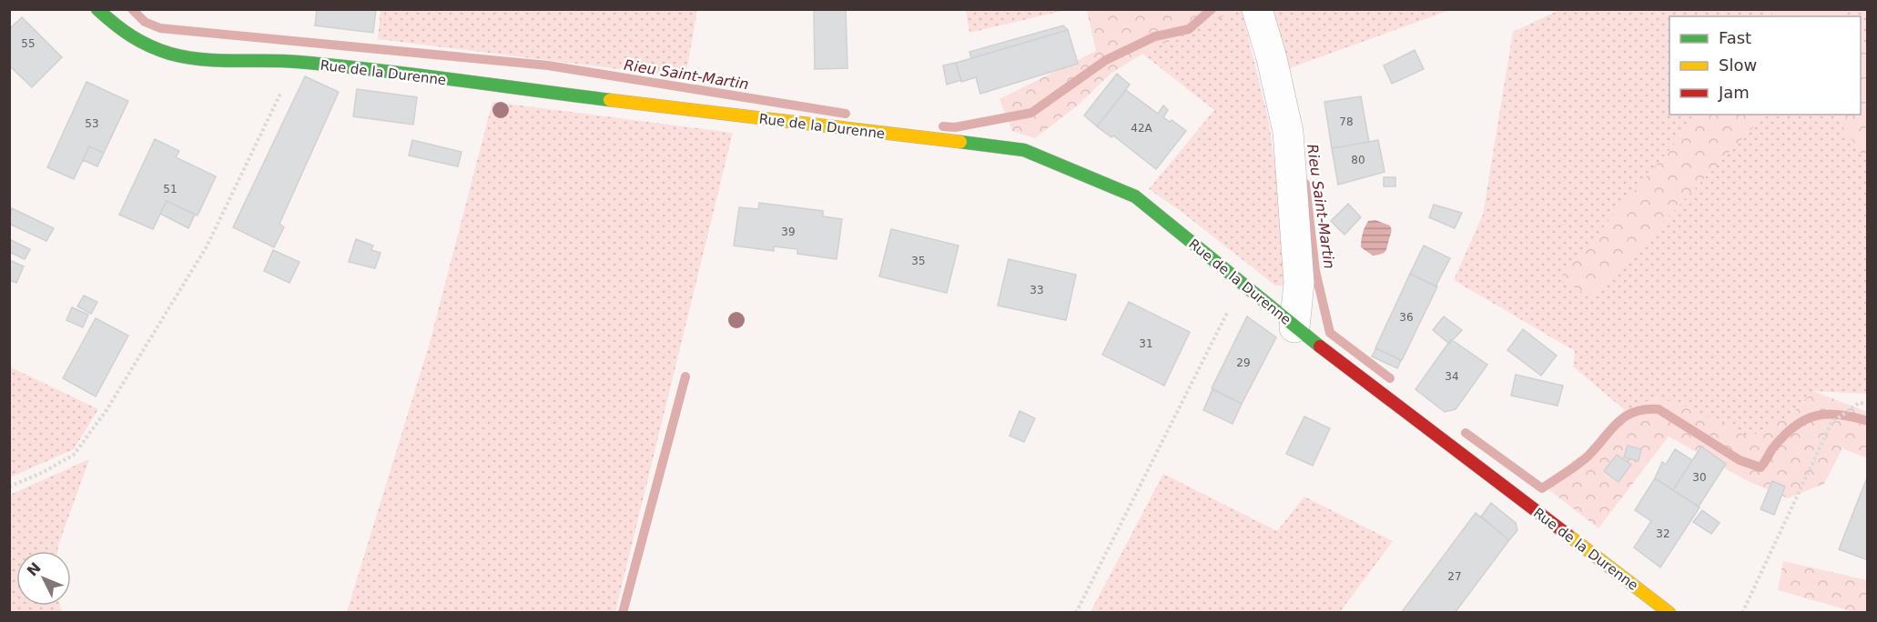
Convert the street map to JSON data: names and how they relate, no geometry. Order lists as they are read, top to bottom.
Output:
{
  "streets": {
    "street": ["Rue de la Durenne"]
  },
  "water": ["Rieu Saint-Martin"],
  "house_numbers": [
    "55",
    "78",
    "53",
    "42A",
    "80",
    "51",
    "39",
    "35",
    "33",
    "36",
    "31",
    "29",
    "34",
    "30",
    "32",
    "27"
  ],
  "legend": ["Fast", "Slow", "Jam"],
  "north": "top left"
}
